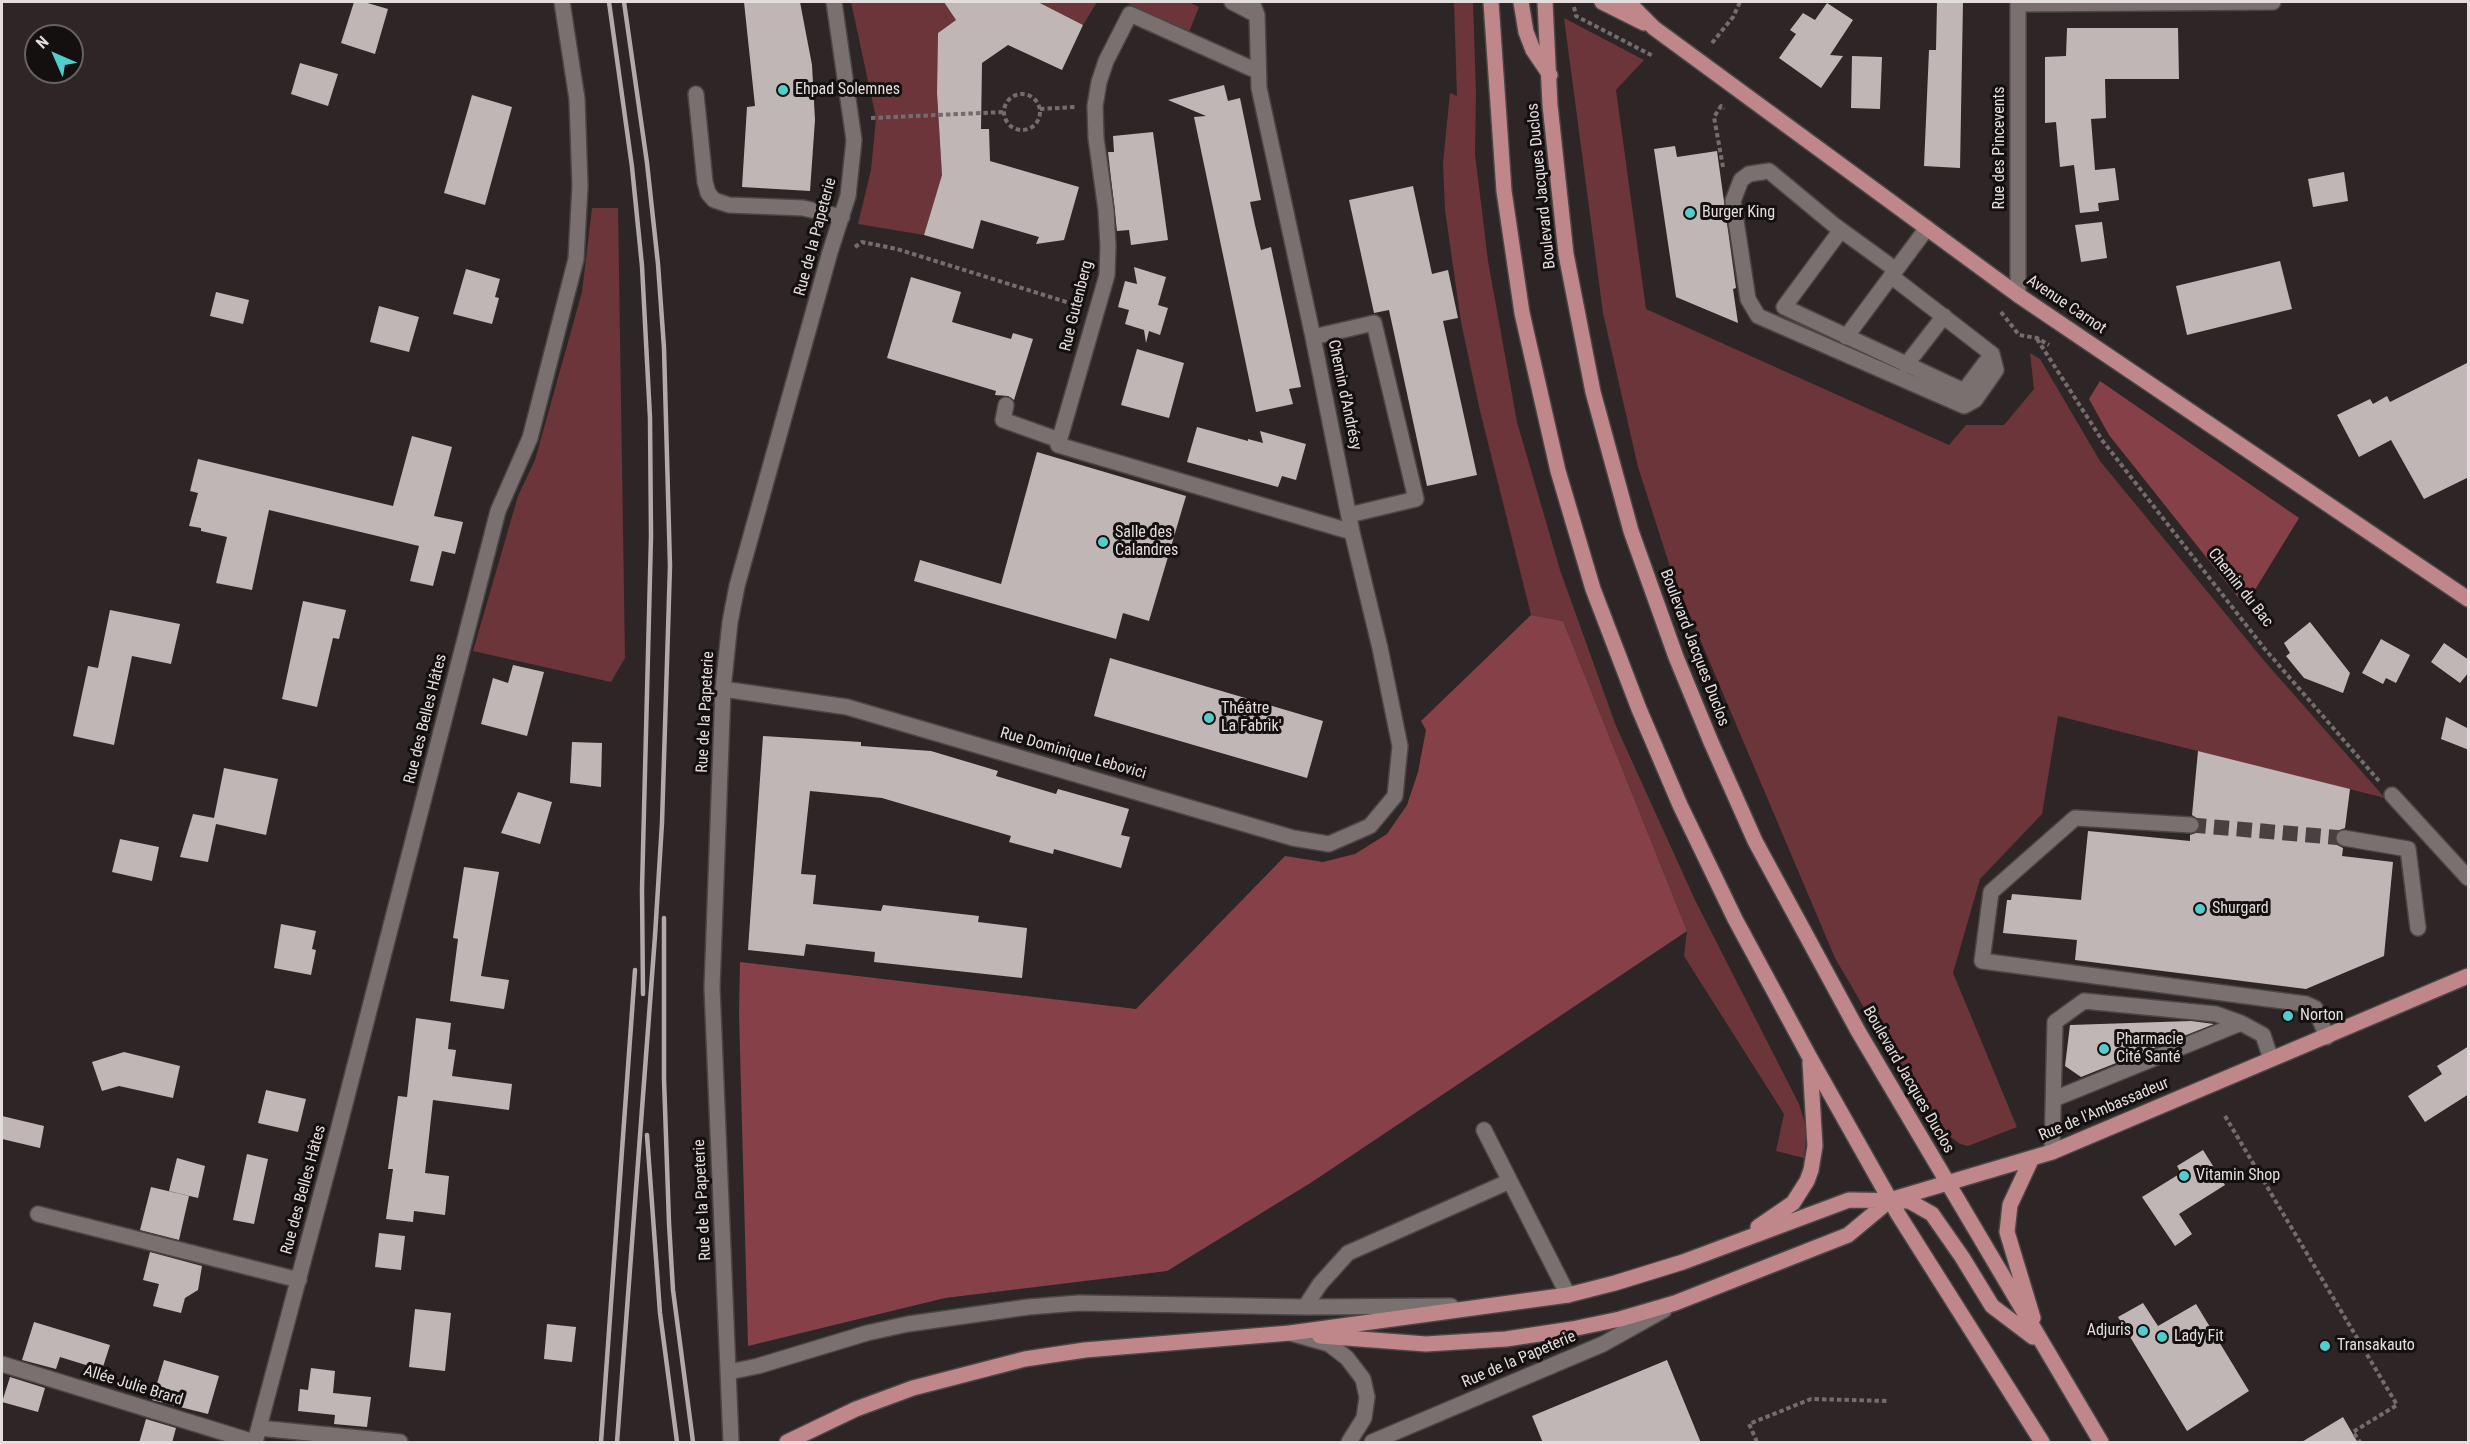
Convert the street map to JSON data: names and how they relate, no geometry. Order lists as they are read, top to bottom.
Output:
{
  "streets": {
    "main road": ["Boulevard Jacques Duclos", "Avenue Carnot", "Rue de l'Ambassadeur"],
    "street": [
      "Rue des Pincevents",
      "Rue de la Papeterie",
      "Rue Gutenberg",
      "Chemin d'Andrésy",
      "Rue des Belles Hâtes",
      "Rue Dominique Lebovici",
      "Allée Julie Brard"
    ],
    "path": ["Chemin du Bac"]
  },
  "crossings": [
    ["Rue des Pincevents", "Avenue Carnot"],
    ["Boulevard Jacques Duclos", "Rue de l'Ambassadeur"],
    ["Rue de la Papeterie", "Rue Dominique Lebovici"],
    ["Rue Gutenberg", "Chemin d'Andrésy"],
    ["Chemin d'Andrésy", "Rue Dominique Lebovici"],
    ["Rue des Belles Hâtes", "Allée Julie Brard"]
  ],
  "places": [
    "Ehpad Solemnes",
    "Burger King",
    "Salle des Calandres",
    "Théâtre La Fabrik'",
    "Shurgard",
    "Norton",
    "Pharmacie Cité Santé",
    "Vitamin Shop",
    "Adjuris",
    "Lady Fit",
    "Transakauto"
  ],
  "north": "top left"
}
